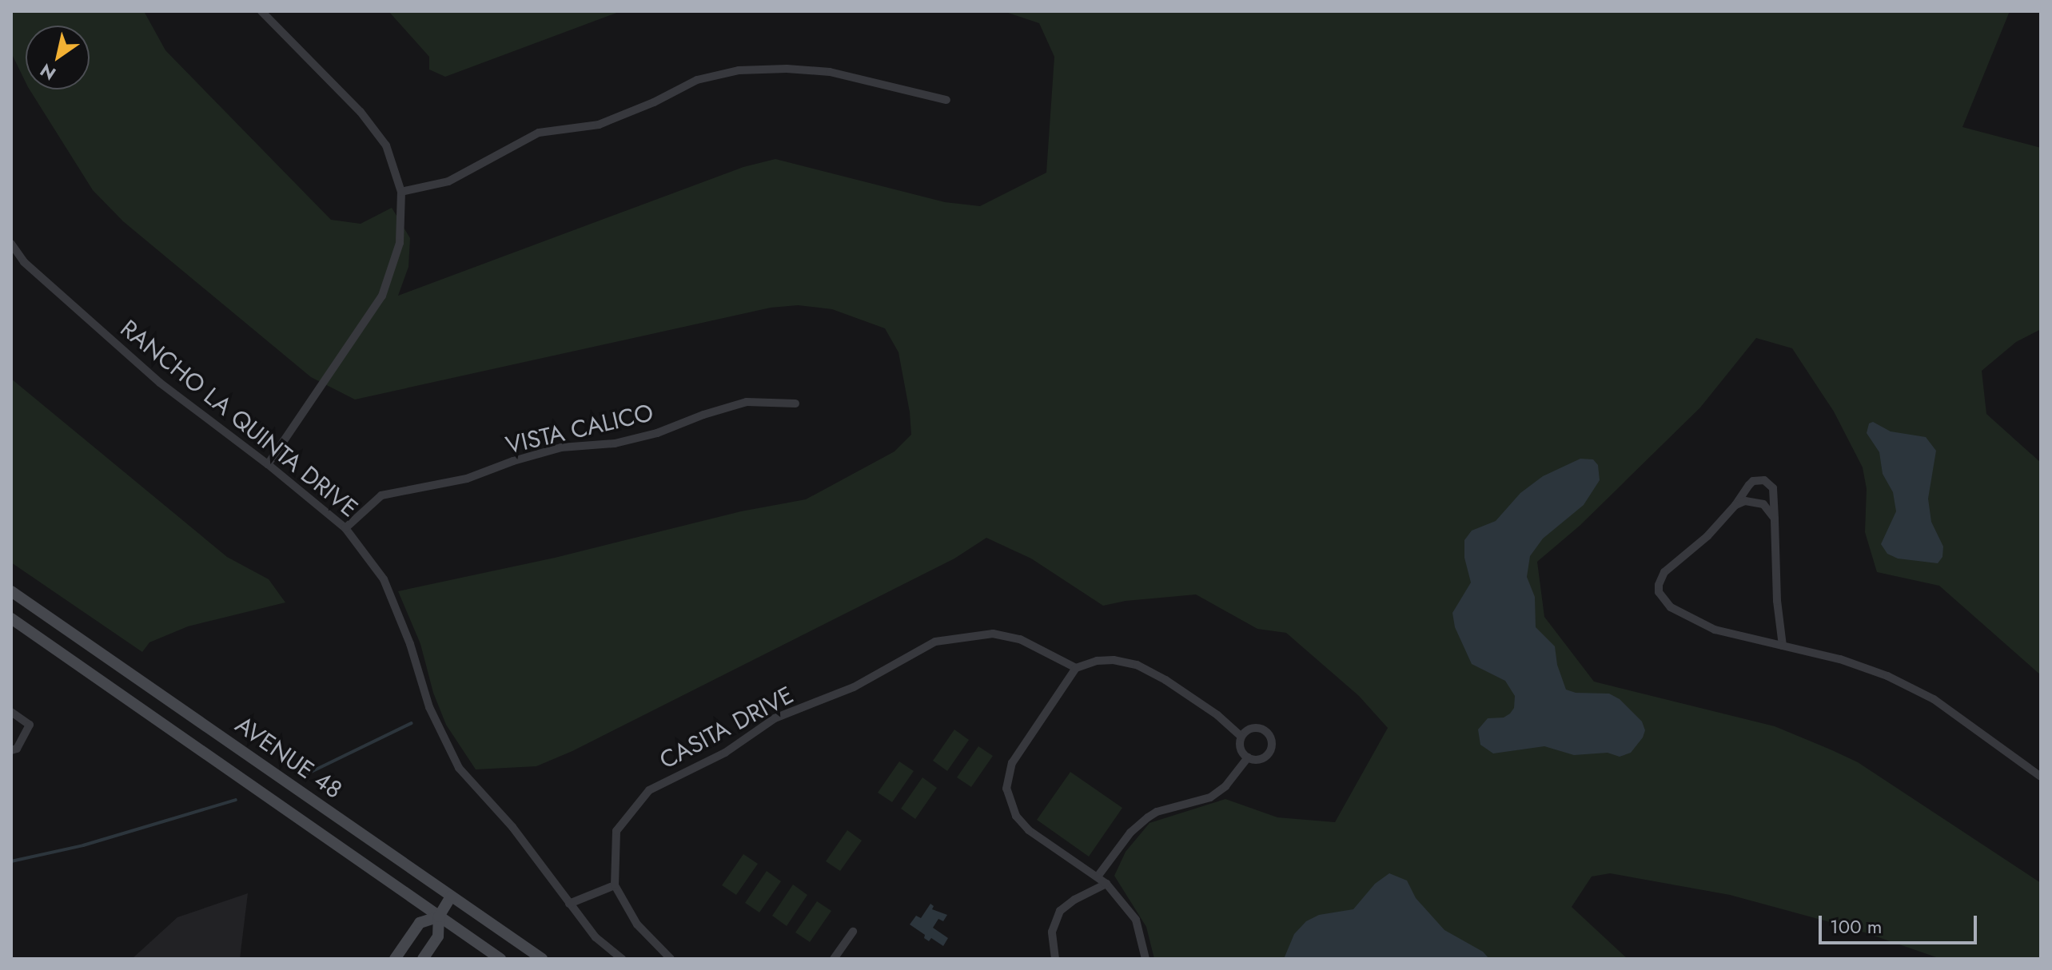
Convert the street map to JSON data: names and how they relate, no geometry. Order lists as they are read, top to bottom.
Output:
{
  "streets": {
    "main road": ["AVENUE 48"],
    "street": ["RANCHO LA QUINTA DRIVE", "VISTA CALICO", "CASITA DRIVE"]
  },
  "crossings": [
    ["RANCHO LA QUINTA DRIVE", "VISTA CALICO"]
  ],
  "scale_bar": "100 m",
  "north": "bottom left"
}
